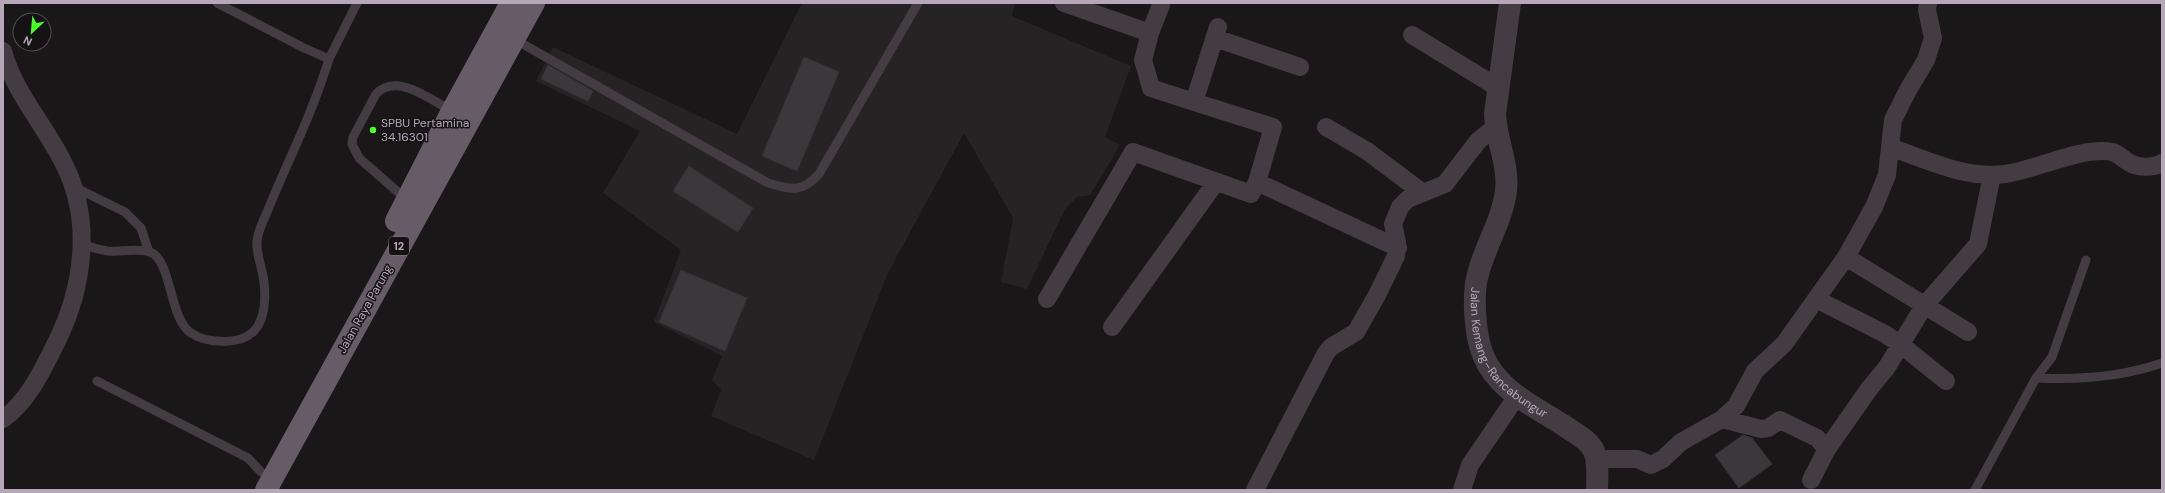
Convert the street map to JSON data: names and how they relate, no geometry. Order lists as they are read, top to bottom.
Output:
{
  "streets": {
    "highway": ["12", "Jalan Raya Parung"],
    "street": ["Jalan Kemang–Rancabungur"]
  },
  "places": ["SPBU Pertamina 34.16301"],
  "north": "bottom left"
}
